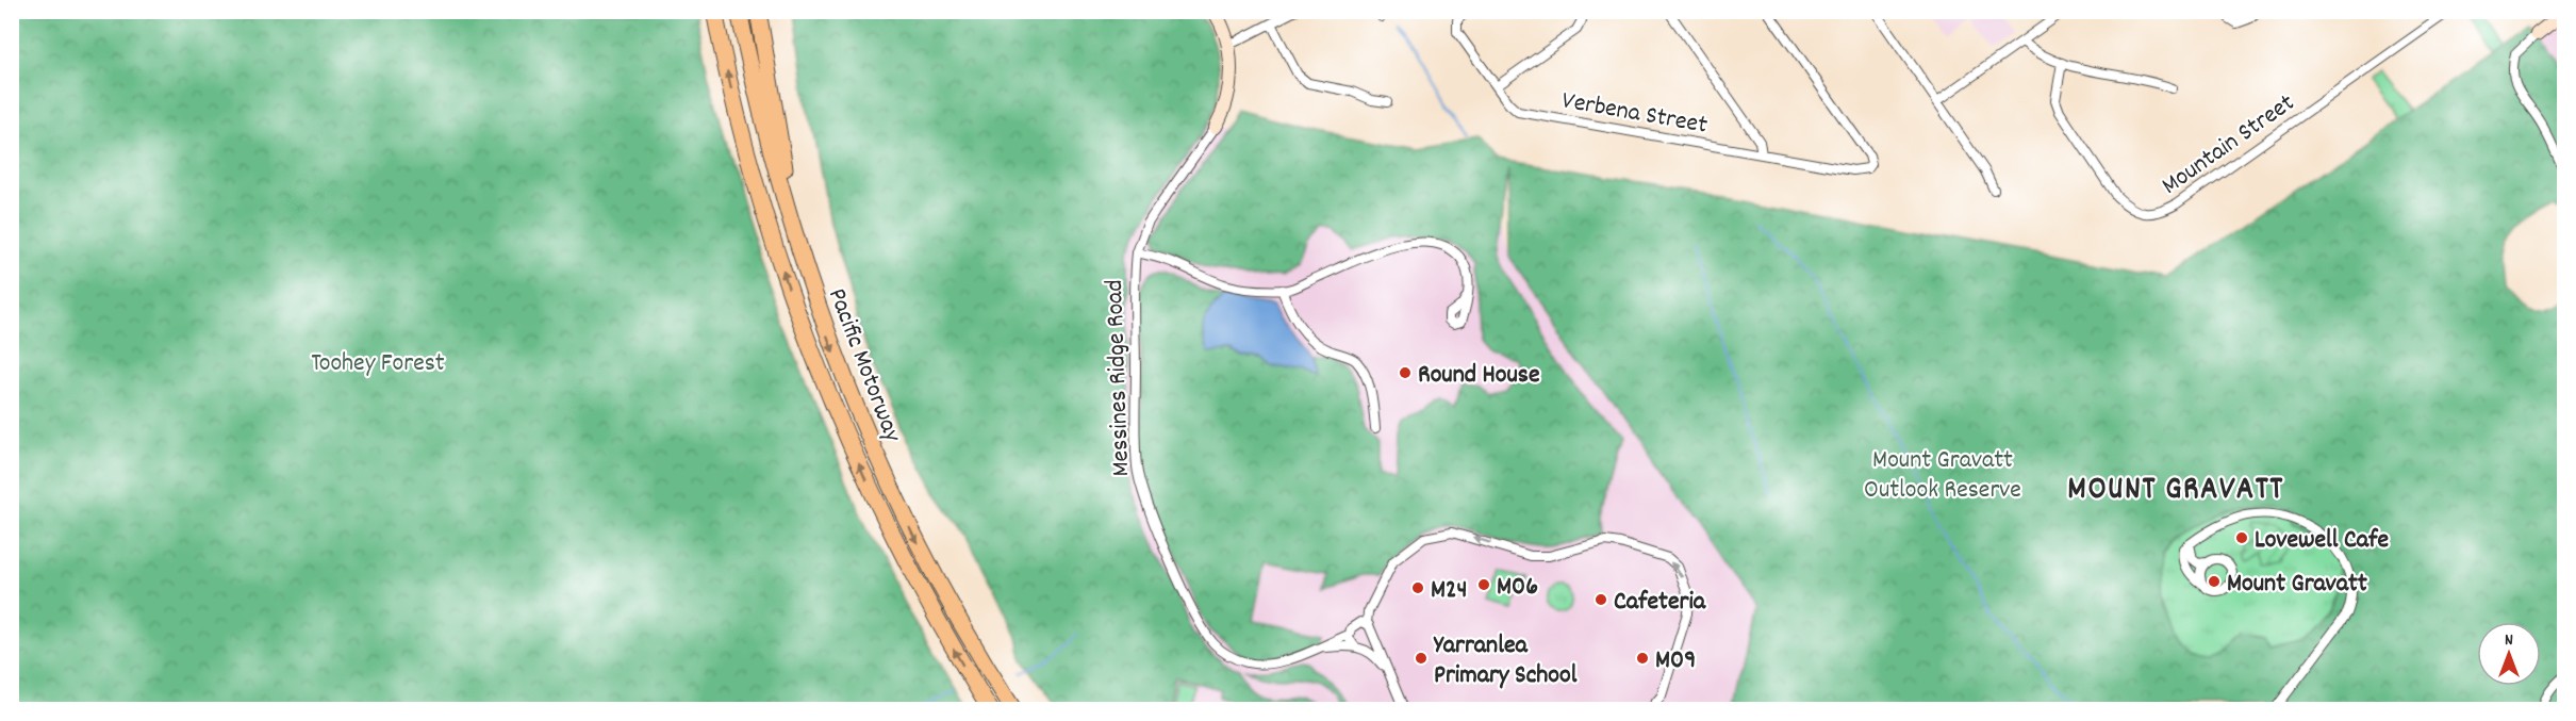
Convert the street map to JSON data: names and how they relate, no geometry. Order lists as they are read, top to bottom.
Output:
{
  "streets": {
    "highway": ["Pacific Motorway"],
    "street": ["Verbena Street", "Mountain Street", "Messines Ridge Road"]
  },
  "districts": ["MOUNT GRAVATT"],
  "parks": ["Toohey Forest", "Mount Gravatt Outlook Reserve"],
  "places": [
    "Round House",
    "Lovewell Cafe",
    "Mount Gravatt",
    "M06",
    "M24",
    "Cafeteria",
    "Yarranlea Primary School",
    "M09"
  ],
  "north": "top"
}
